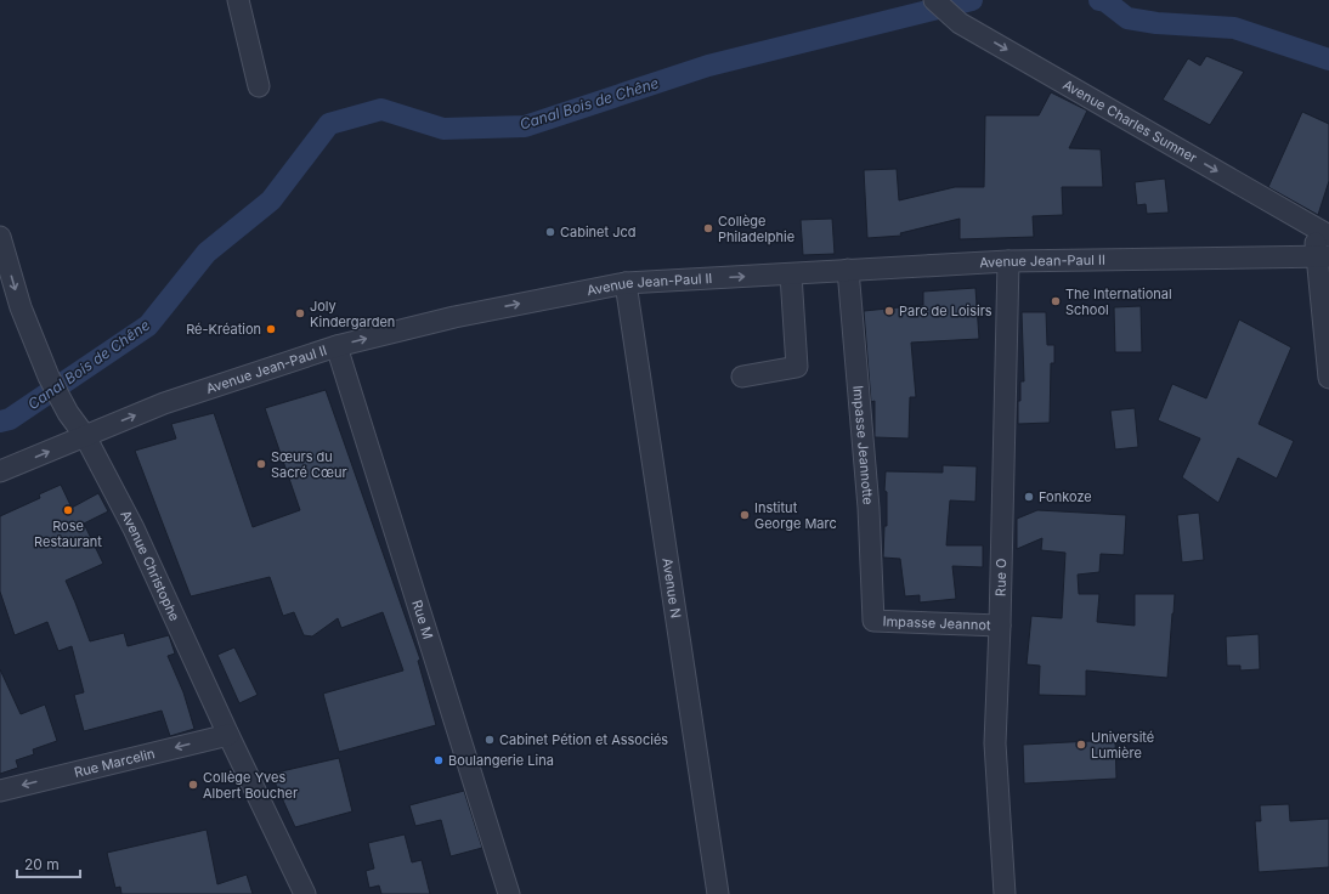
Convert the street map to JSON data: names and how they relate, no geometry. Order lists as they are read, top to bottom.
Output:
{
  "streets": {
    "street": [
      "Avenue Charles Sumner",
      "Avenue Jean-Paul II",
      "Impasse Jeannotte",
      "Avenue Christophe",
      "Rue O",
      "Avenue N",
      "Rue M",
      "Impasse Jeannot",
      "Rue Marcelin"
    ]
  },
  "crossings": [
    ["Avenue Jean-Paul II", "Impasse Jeannotte"],
    ["Avenue Jean-Paul II", "Avenue Christophe"],
    ["Avenue Jean-Paul II", "Rue O"],
    ["Avenue Jean-Paul II", "Avenue N"],
    ["Avenue Jean-Paul II", "Rue M"],
    ["Impasse Jeannotte", "Impasse Jeannot"],
    ["Avenue Christophe", "Rue Marcelin"],
    ["Rue O", "Impasse Jeannot"]
  ],
  "one_way": ["Avenue Charles Sumner", "Avenue Jean-Paul II", "Rue Marcelin"],
  "water": ["Canal Bois de Chêne"],
  "places": [
    "Collège Philadelphie",
    "Cabinet Jcd",
    "The International School",
    "Parc de Loisirs",
    "Joly Kindergarden",
    "Ré-Kréation",
    "Sœurs du Sacré Cœur",
    "Fonkoze",
    "Rose Restaurant",
    "Institut George Marc",
    "Cabinet Pétion et Associés",
    "Université Lumière",
    "Boulangerie Lina",
    "Collège Yves Albert Boucher"
  ],
  "scale_bar": "20 m"
}
